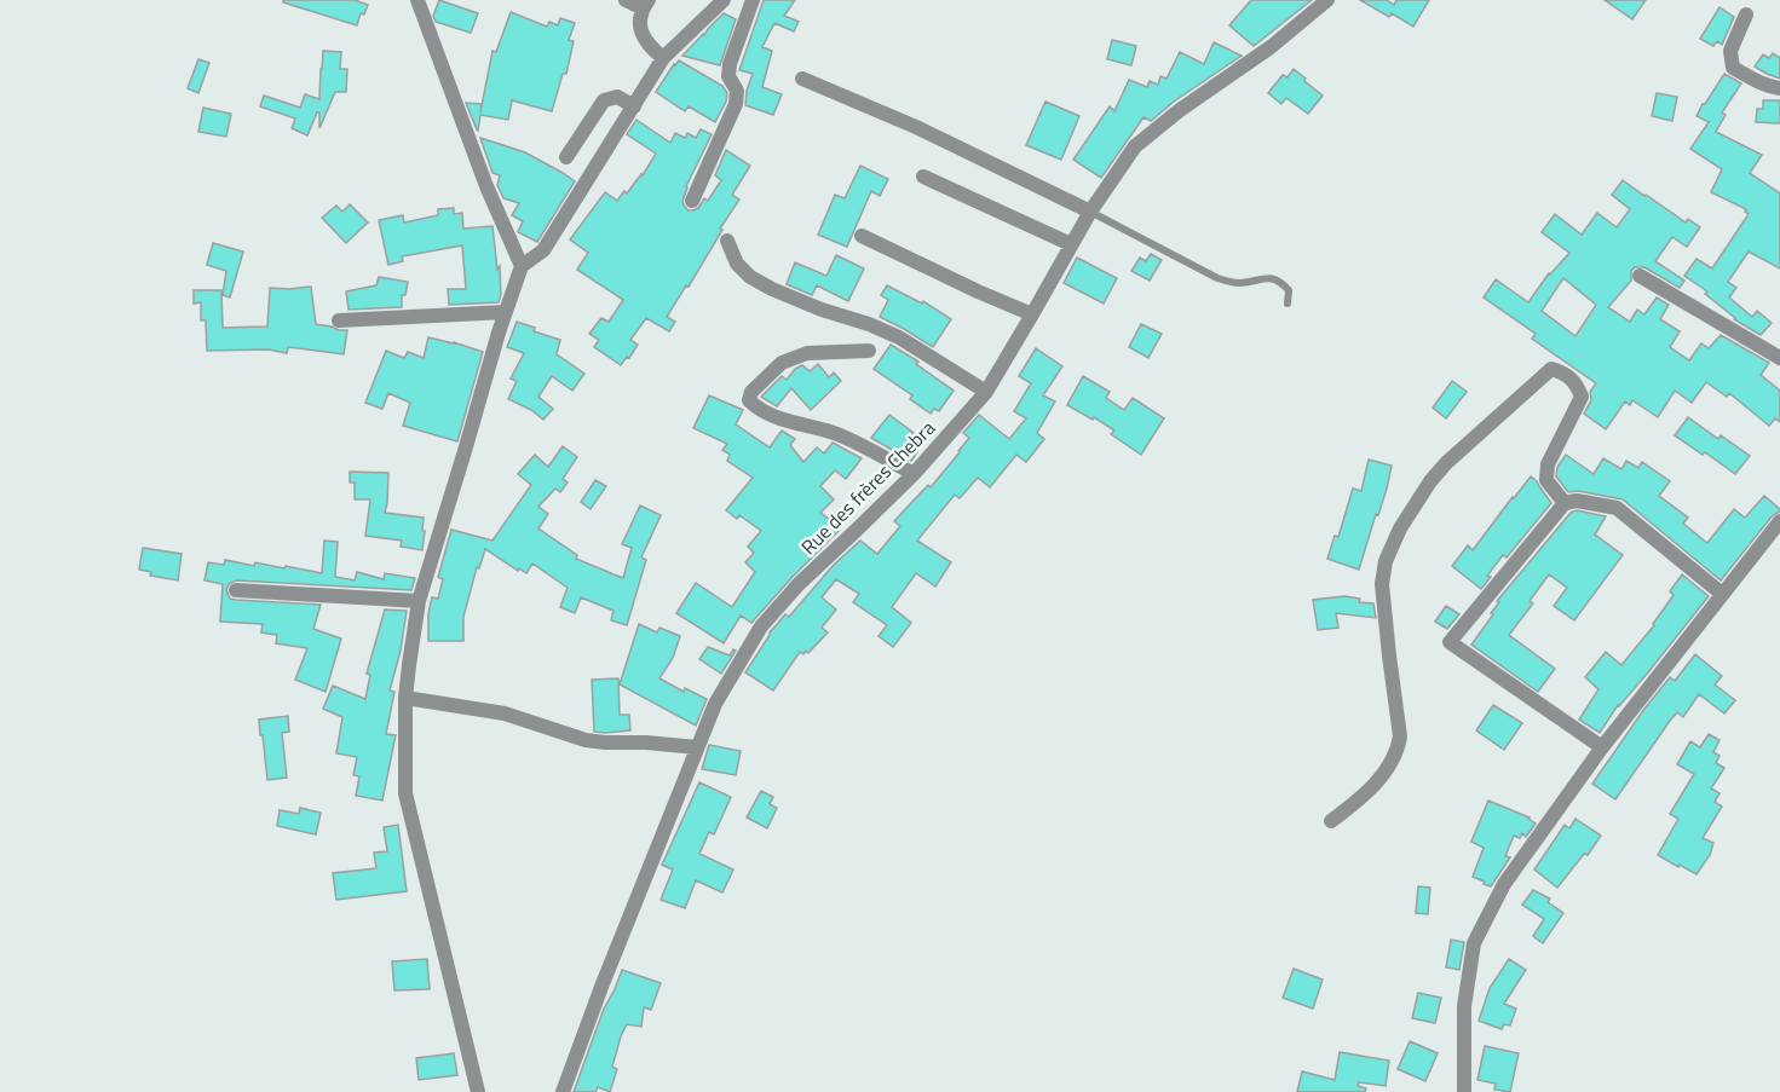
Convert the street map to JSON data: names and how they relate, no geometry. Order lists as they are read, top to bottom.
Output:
{
  "streets": {
    "street": ["Rue des frères Chebra"]
  }
}
